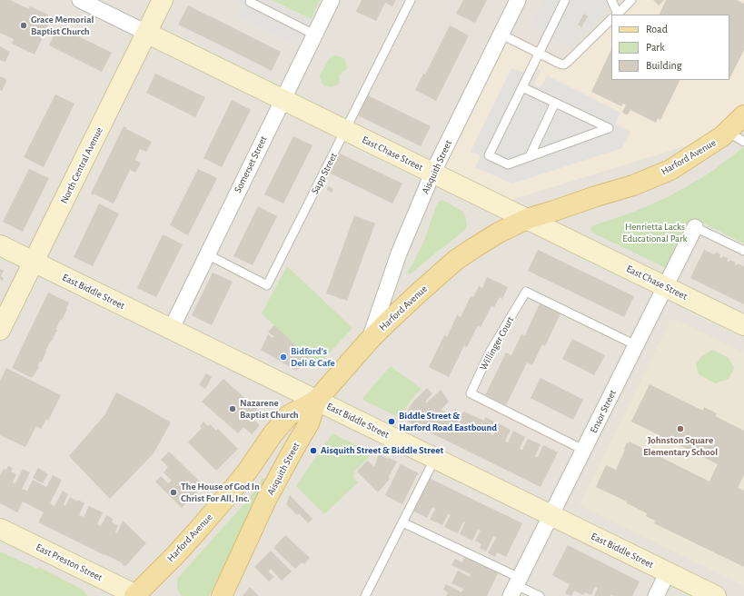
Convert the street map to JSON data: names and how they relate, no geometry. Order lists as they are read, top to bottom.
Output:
{
  "streets": {
    "main road": ["Harford Avenue", "Aisquith Street"],
    "street": [
      "East Chase Street",
      "Somerset Street",
      "North Central Avenue",
      "East Biddle Street",
      "Ensor Street",
      "East Preston Street"
    ],
    "lane": ["Sapp Street", "Willinger Court"]
  },
  "crossings": [
    ["East Chase Street", "Harford Avenue"],
    ["East Chase Street", "Somerset Street"],
    ["East Chase Street", "North Central Avenue"],
    ["East Chase Street", "Aisquith Street"],
    ["East Chase Street", "Sapp Street"],
    ["East Chase Street", "Ensor Street"],
    ["Harford Avenue", "Aisquith Street"],
    ["Harford Avenue", "East Biddle Street"],
    ["Harford Avenue", "East Preston Street"],
    ["Somerset Street", "Sapp Street"],
    ["Somerset Street", "East Biddle Street"],
    ["North Central Avenue", "East Biddle Street"],
    ["Aisquith Street", "East Biddle Street"],
    ["East Biddle Street", "Ensor Street"],
    ["Willinger Court", "Ensor Street"]
  ],
  "parks": ["Henrietta Lacks Educational Park"],
  "places": [
    "Grace Memorial Baptist Church",
    "Bidford’s Deli & Cafe",
    "Nazarene Baptist Church",
    "Biddle Street & Harford Road Eastbound",
    "Johnston Square Elementary School",
    "Aisquith Street & Biddle Street",
    "The House of God In Christ For All, Inc."
  ],
  "legend": ["Road", "Park", "Building"]
}
